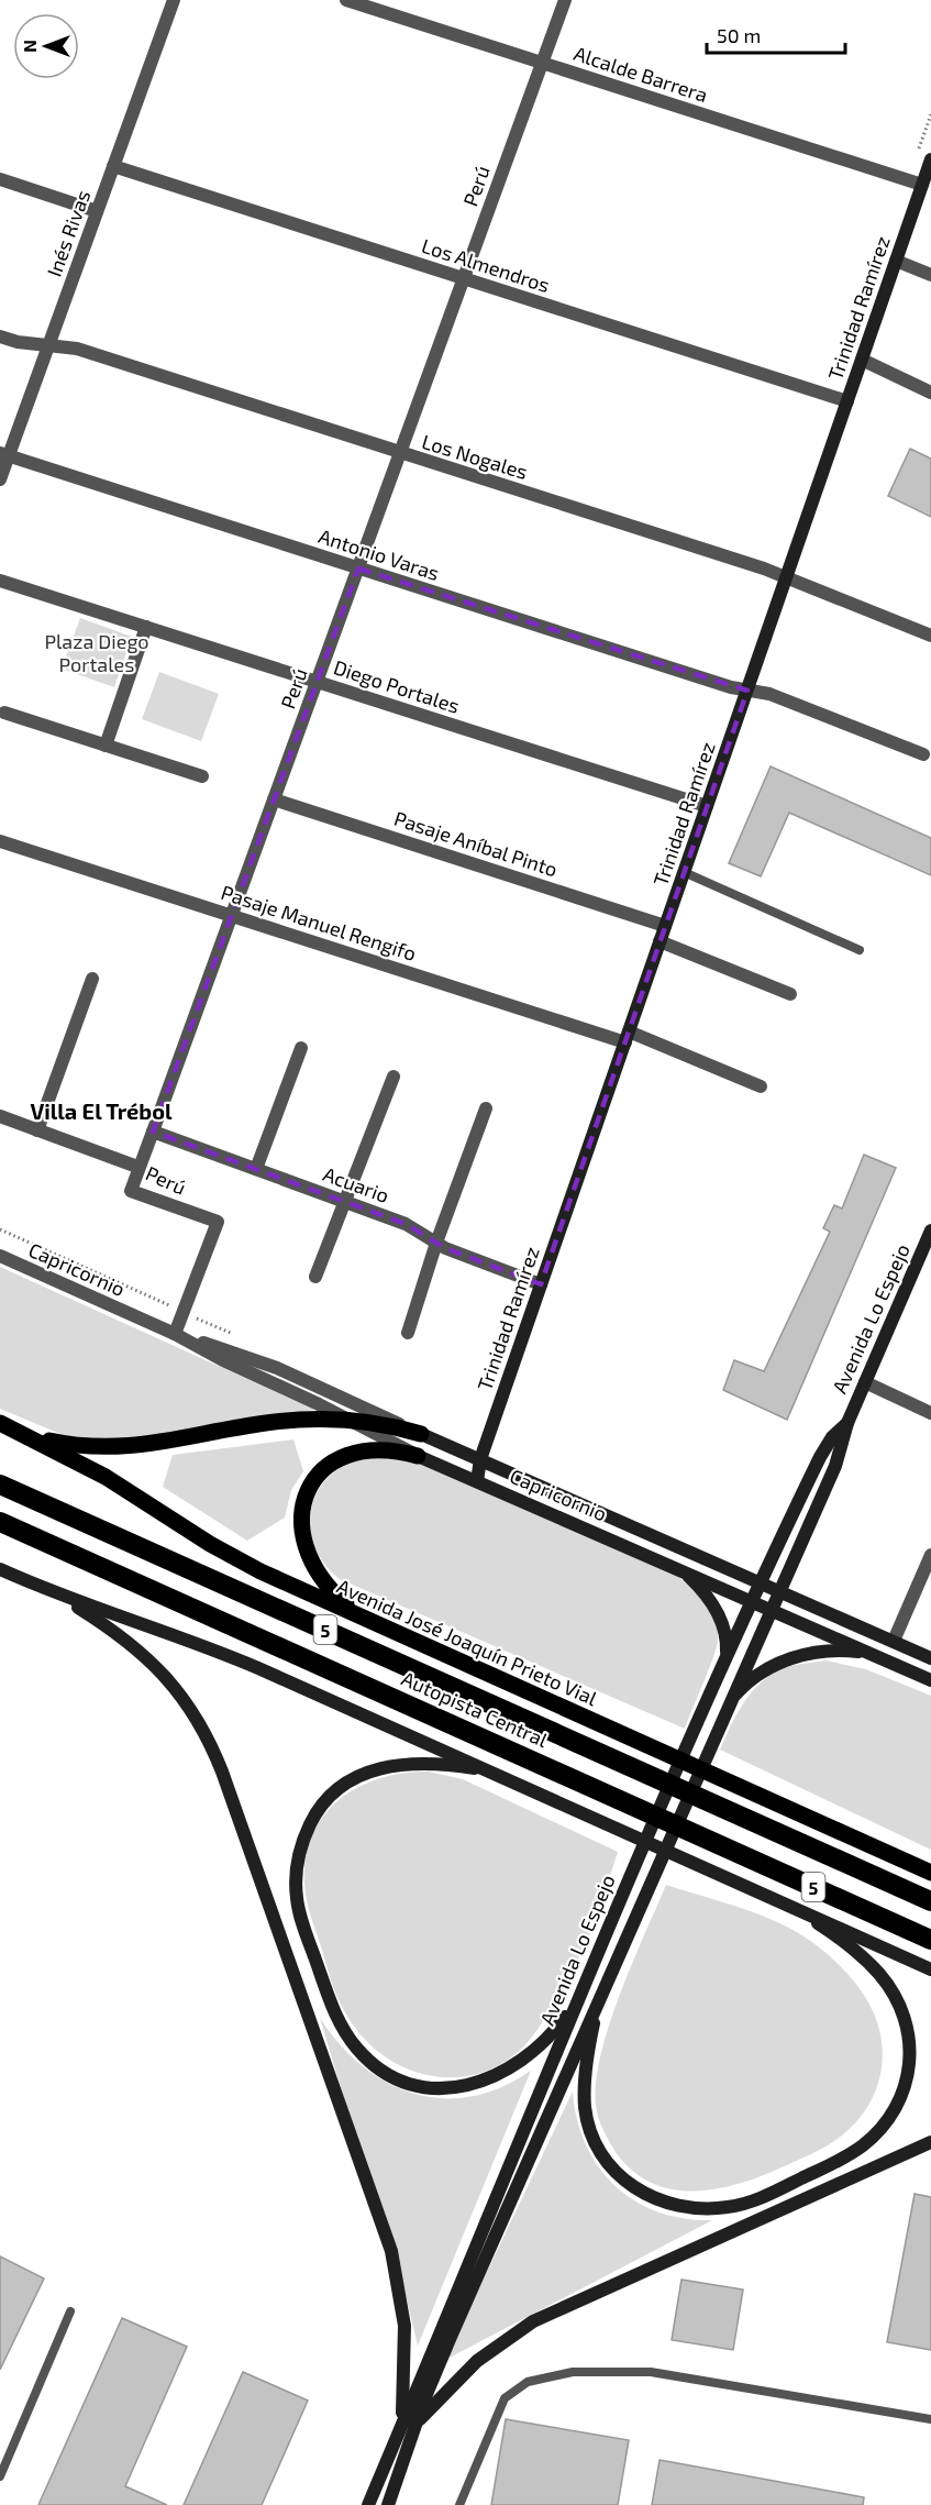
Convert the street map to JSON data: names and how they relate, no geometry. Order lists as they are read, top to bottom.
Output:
{
  "streets": {
    "highway": ["5", "Autopista Central"],
    "main road": [
      "Trinidad Ramírez",
      "Capricornio",
      "Avenida Lo Espejo",
      "Avenida José Joaquín Prieto Vial"
    ],
    "street": [
      "Alcalde Barrera",
      "Perú",
      "Inés Rivas",
      "Los Almendros",
      "Los Nogales",
      "Antonio Varas",
      "Diego Portales",
      "Pasaje Aníbal Pinto",
      "Pasaje Manuel Rengifo",
      "Acuario"
    ]
  },
  "crossings": [
    ["Alcalde Barrera", "Perú"],
    ["Alcalde Barrera", "Trinidad Ramírez"],
    ["Perú", "Los Almendros"],
    ["Perú", "Los Nogales"],
    ["Perú", "Antonio Varas"],
    ["Perú", "Diego Portales"],
    ["Perú", "Pasaje Aníbal Pinto"],
    ["Perú", "Pasaje Manuel Rengifo"],
    ["Perú", "Acuario"],
    ["Perú", "Capricornio"],
    ["Inés Rivas", "Los Almendros"],
    ["Inés Rivas", "Los Nogales"],
    ["Inés Rivas", "Antonio Varas"],
    ["Los Almendros", "Trinidad Ramírez"],
    ["Trinidad Ramírez", "Los Nogales"],
    ["Trinidad Ramírez", "Antonio Varas"],
    ["Trinidad Ramírez", "Diego Portales"],
    ["Trinidad Ramírez", "Pasaje Aníbal Pinto"],
    ["Trinidad Ramírez", "Pasaje Manuel Rengifo"],
    ["Trinidad Ramírez", "Acuario"],
    ["Trinidad Ramírez", "Capricornio"],
    ["Capricornio", "Avenida Lo Espejo"]
  ],
  "districts": ["Villa El Trébol"],
  "parks": ["Plaza Diego Portales"],
  "scale_bar": "50 m",
  "north": "left"
}
